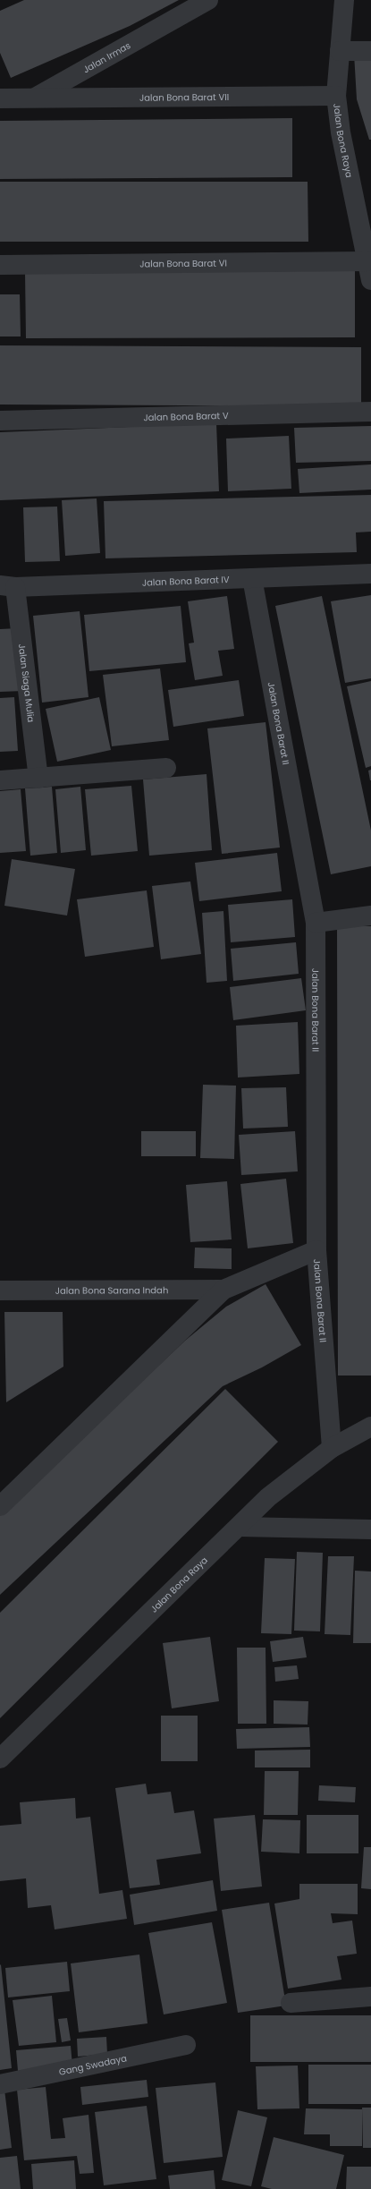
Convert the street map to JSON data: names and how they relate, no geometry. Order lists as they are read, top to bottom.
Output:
{
  "streets": {
    "street": [
      "Jalan Irmas",
      "Jalan Bona Barat VII",
      "Jalan Bona Raya",
      "Jalan Bona Barat VI",
      "Jalan Bona Barat V",
      "Jalan Bona Barat IV",
      "Jalan Siaga Mulia",
      "Jalan Bona Barat II",
      "Jalan Bona Sarana Indah",
      "Gang Swadaya"
    ]
  },
  "crossings": [
    ["Jalan Irmas", "Jalan Bona Barat VII"],
    ["Jalan Bona Barat VII", "Jalan Bona Raya"],
    ["Jalan Bona Raya", "Jalan Bona Barat VI"],
    ["Jalan Bona Raya", "Jalan Bona Barat II"],
    ["Jalan Bona Barat IV", "Jalan Siaga Mulia"],
    ["Jalan Bona Barat IV", "Jalan Bona Barat II"]
  ]
}
